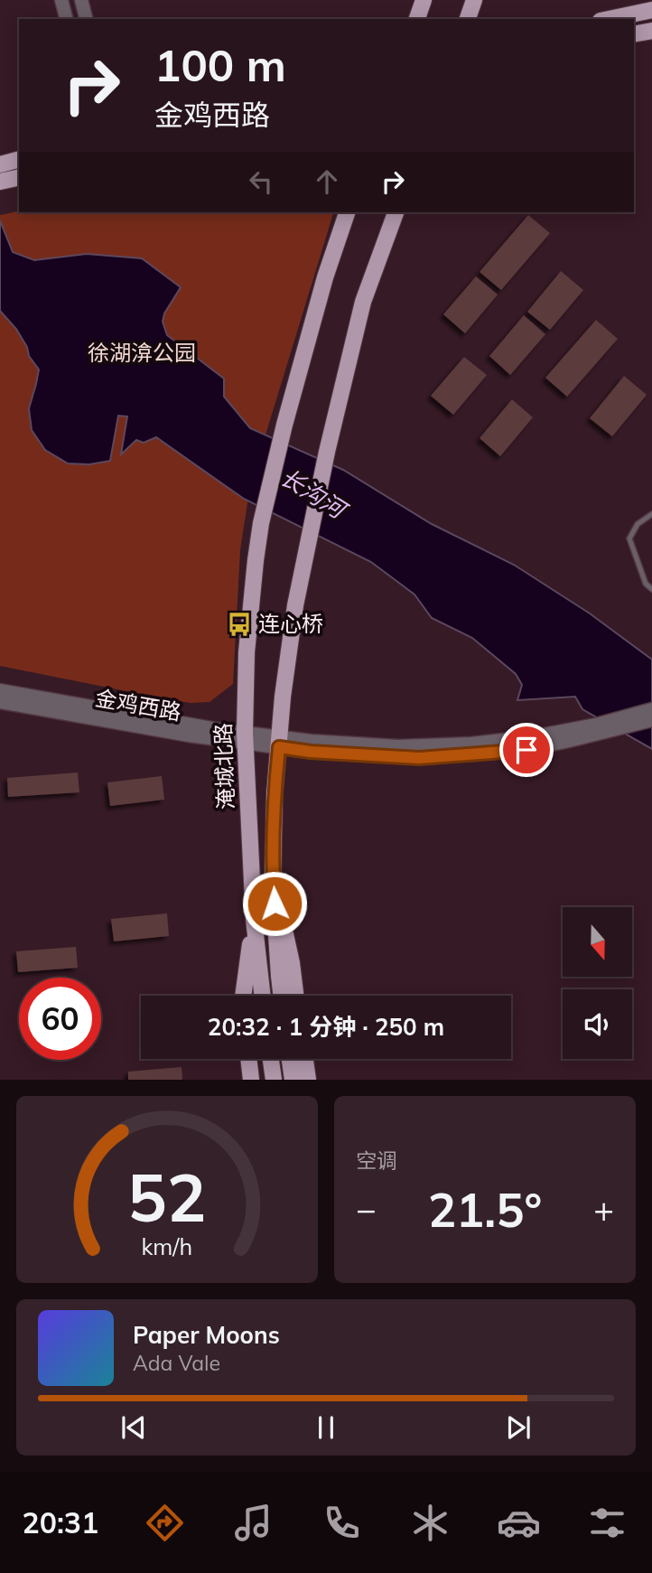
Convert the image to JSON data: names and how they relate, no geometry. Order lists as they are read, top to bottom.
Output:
{
  "streets": {
    "main road": ["淹城北路"],
    "street": ["金鸡西路"]
  },
  "crossings": [
    ["金鸡西路", "淹城北路"]
  ],
  "water": ["长沟河"],
  "parks": ["徐湖渰公园"],
  "places": {
    "bus stop": ["连心桥"]
  },
  "north": "bottom",
  "page": {
    "turn": ["100 m", "金鸡西路"],
    "limit": "60",
    "trip": "20:32 · 1 分钟 · 250 m",
    "tile": "空调",
    "heat": ["−", "21.5°", "+"],
    "song": ["Paper Moons", "Ada Vale"],
    "tabs": "20:31",
    "gauge": ["52", "km/h"]
  }
}
